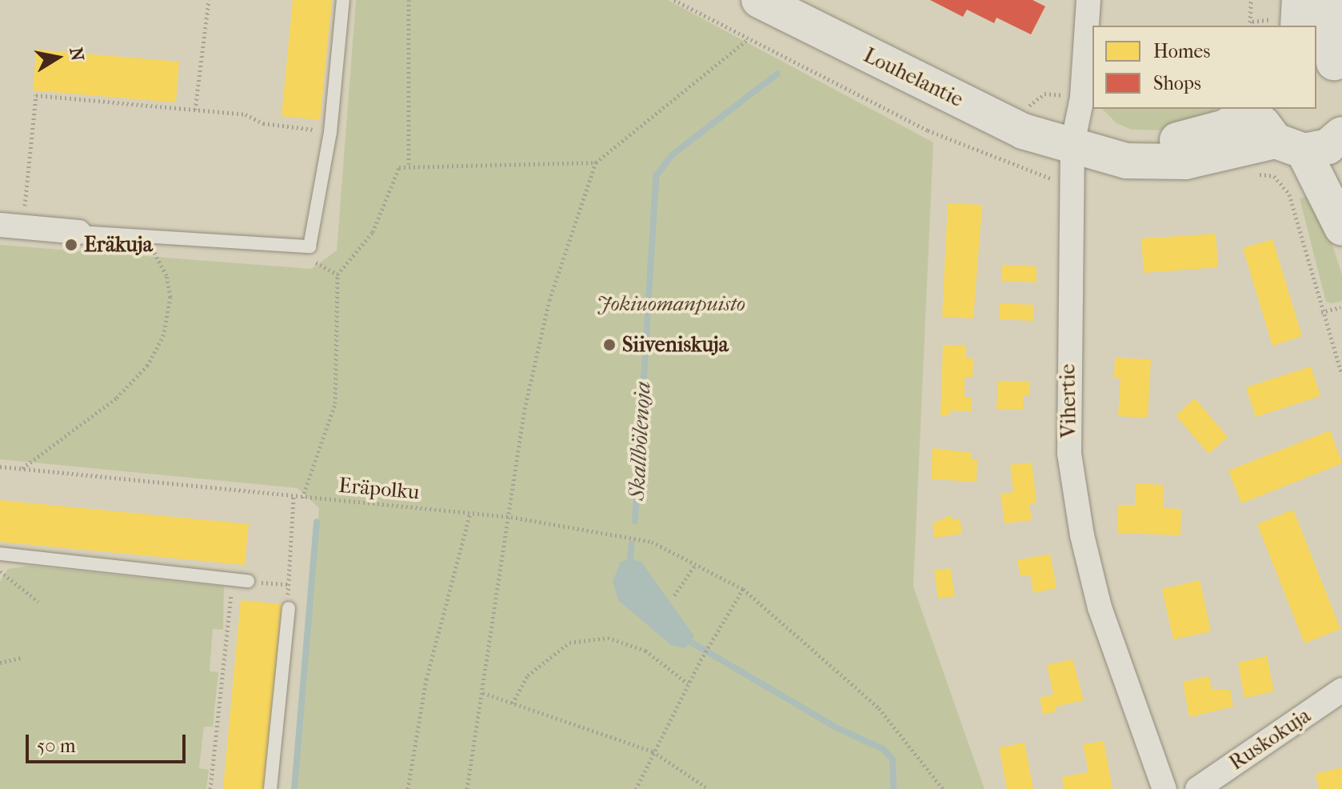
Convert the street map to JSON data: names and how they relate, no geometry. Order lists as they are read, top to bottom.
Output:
{
  "streets": {
    "main road": ["Louhelantie"],
    "street": ["Vihertie", "Ruskokuja"],
    "path": ["Eräpolku"]
  },
  "crossings": [
    ["Louhelantie", "Vihertie"]
  ],
  "water": ["Skallbölenoja"],
  "parks": ["Jokiuomanpuisto"],
  "places": ["Eräkuja", "Siiveniskuja"],
  "legend": ["Homes", "Shops"],
  "scale_bar": "50 m",
  "north": "right"
}
